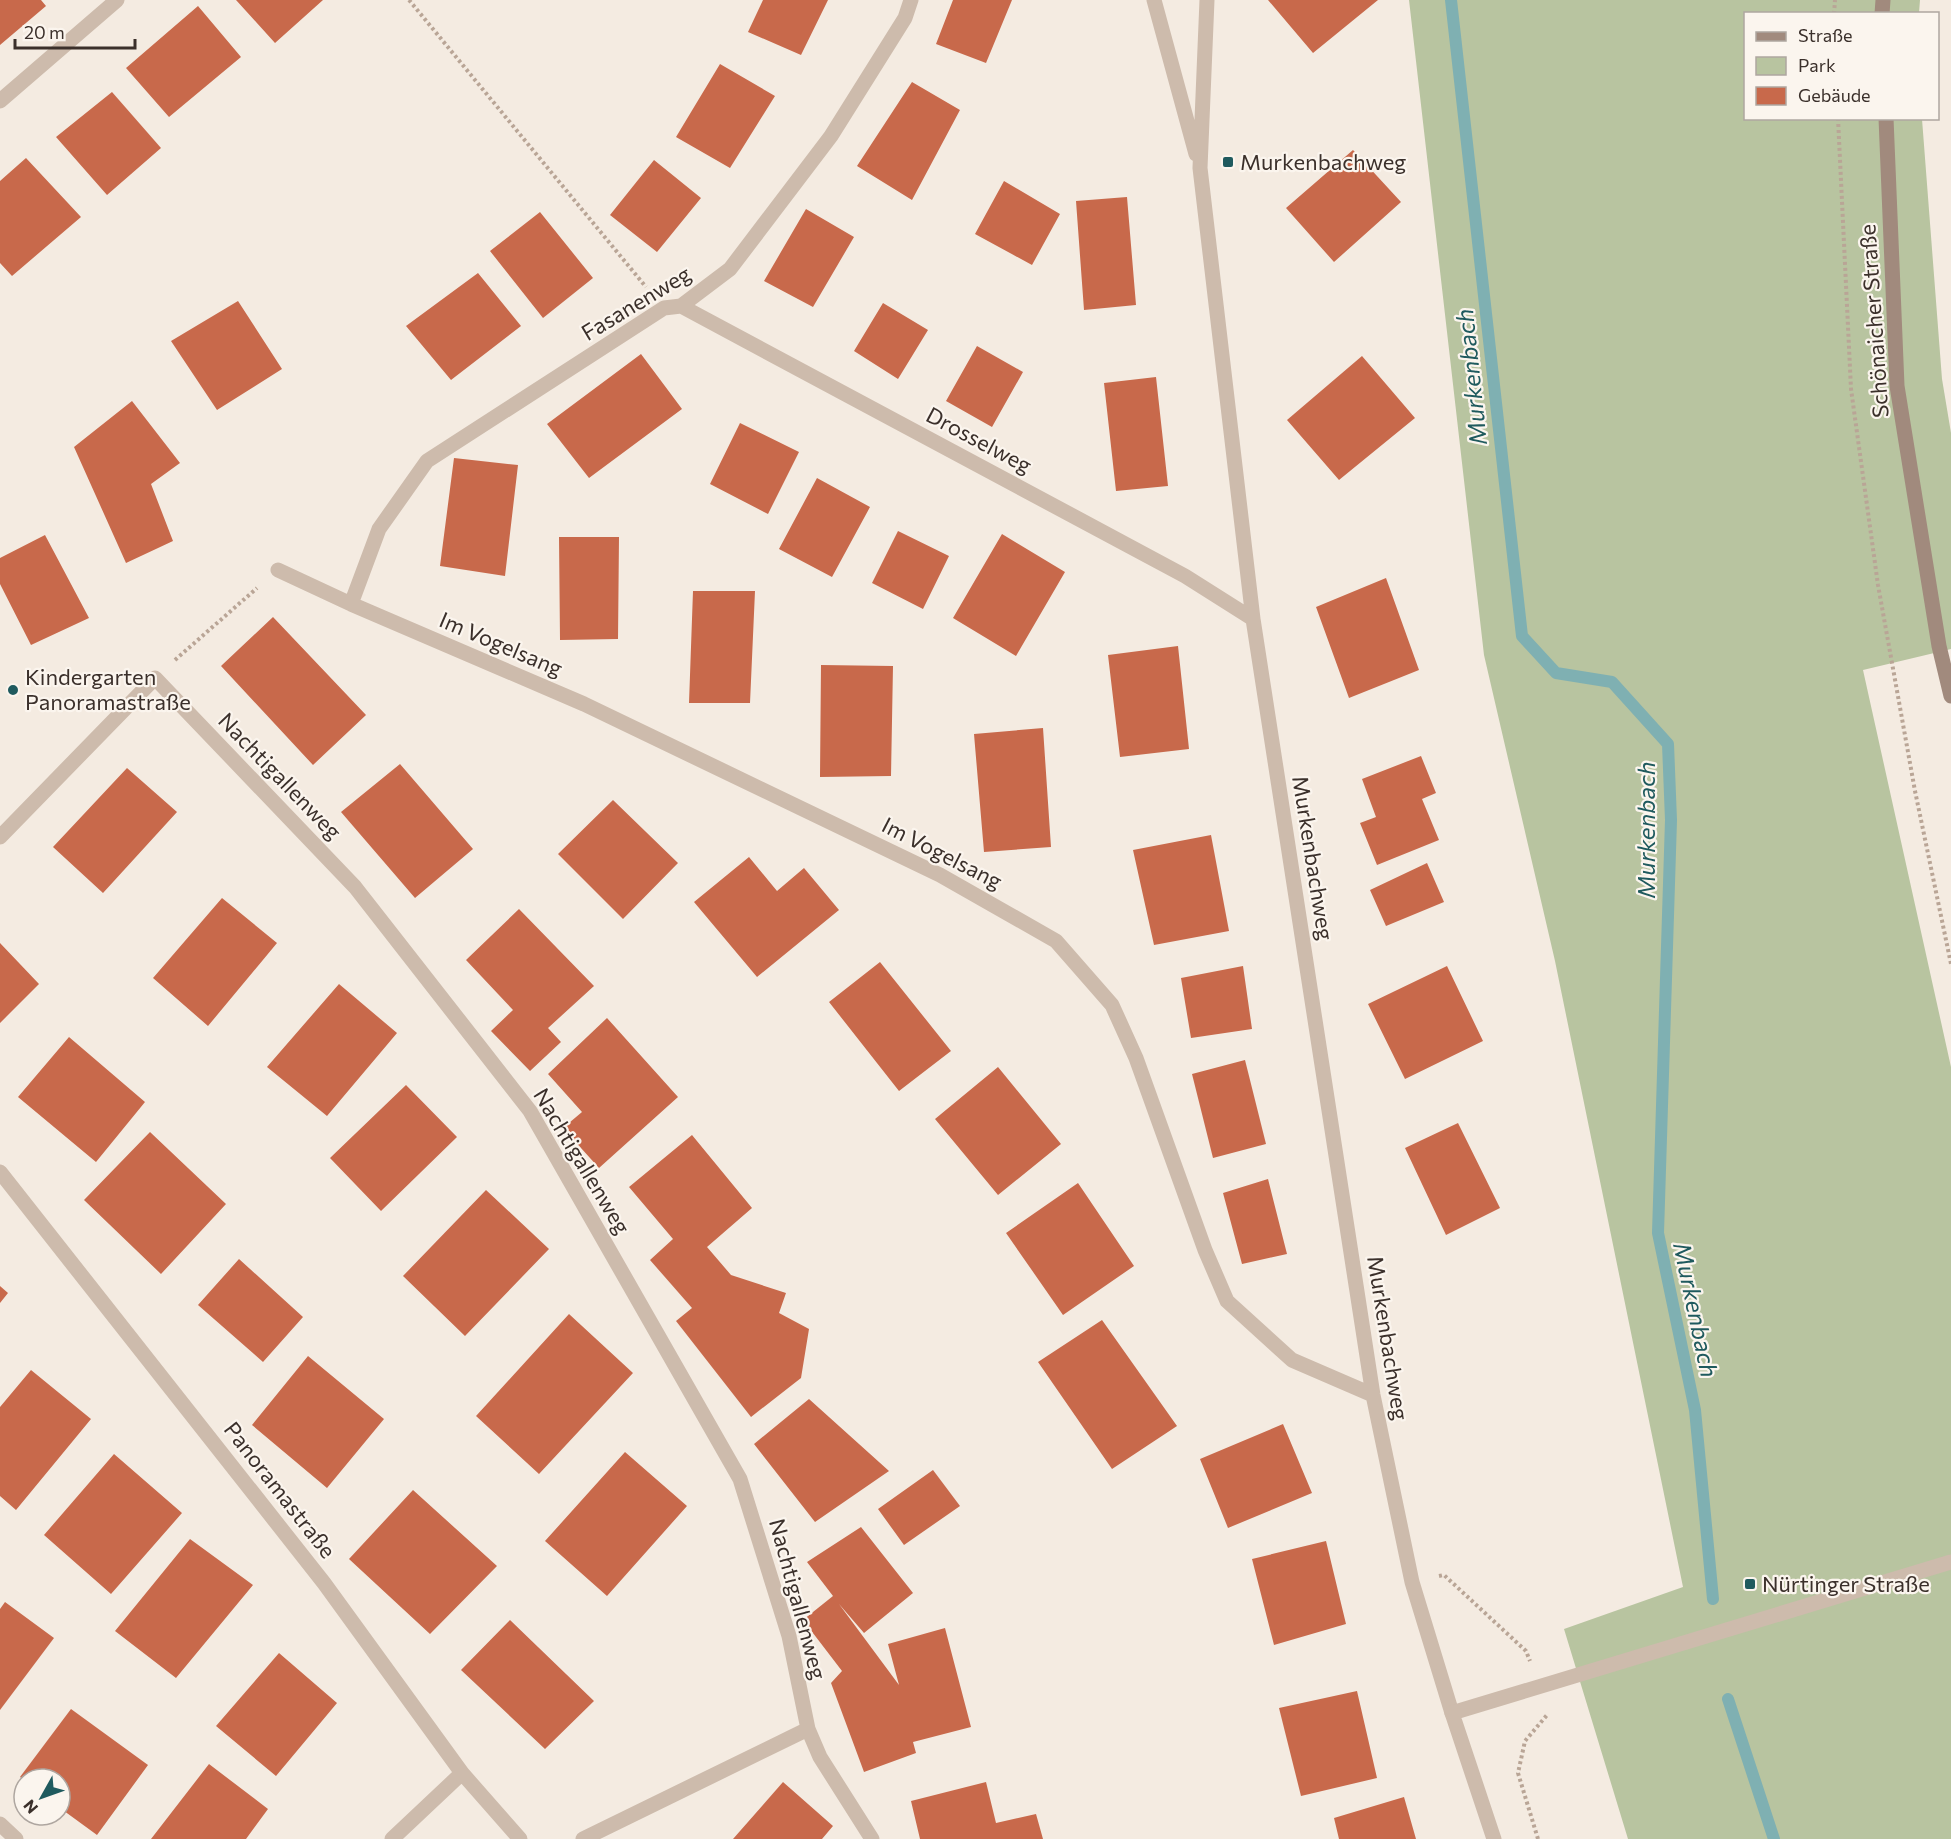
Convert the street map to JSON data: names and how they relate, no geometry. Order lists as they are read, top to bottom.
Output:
{
  "streets": {
    "main road": ["Schönaicher Straße"],
    "street": [
      "Fasanenweg",
      "Drosselweg",
      "Im Vogelsang",
      "Nachtigallenweg",
      "Murkenbachweg",
      "Panoramastraße"
    ]
  },
  "crossings": [
    ["Fasanenweg", "Drosselweg"],
    ["Fasanenweg", "Im Vogelsang"],
    ["Drosselweg", "Murkenbachweg"],
    ["Im Vogelsang", "Murkenbachweg"]
  ],
  "water": ["Murkenbach"],
  "places": {
    "transit": ["Murkenbachweg", "Nürtinger Straße"],
    "other": ["Kindergarten Panoramastraße"]
  },
  "legend": ["Straße", "Park", "Gebäude"],
  "scale_bar": "20 m",
  "north": "bottom left"
}
